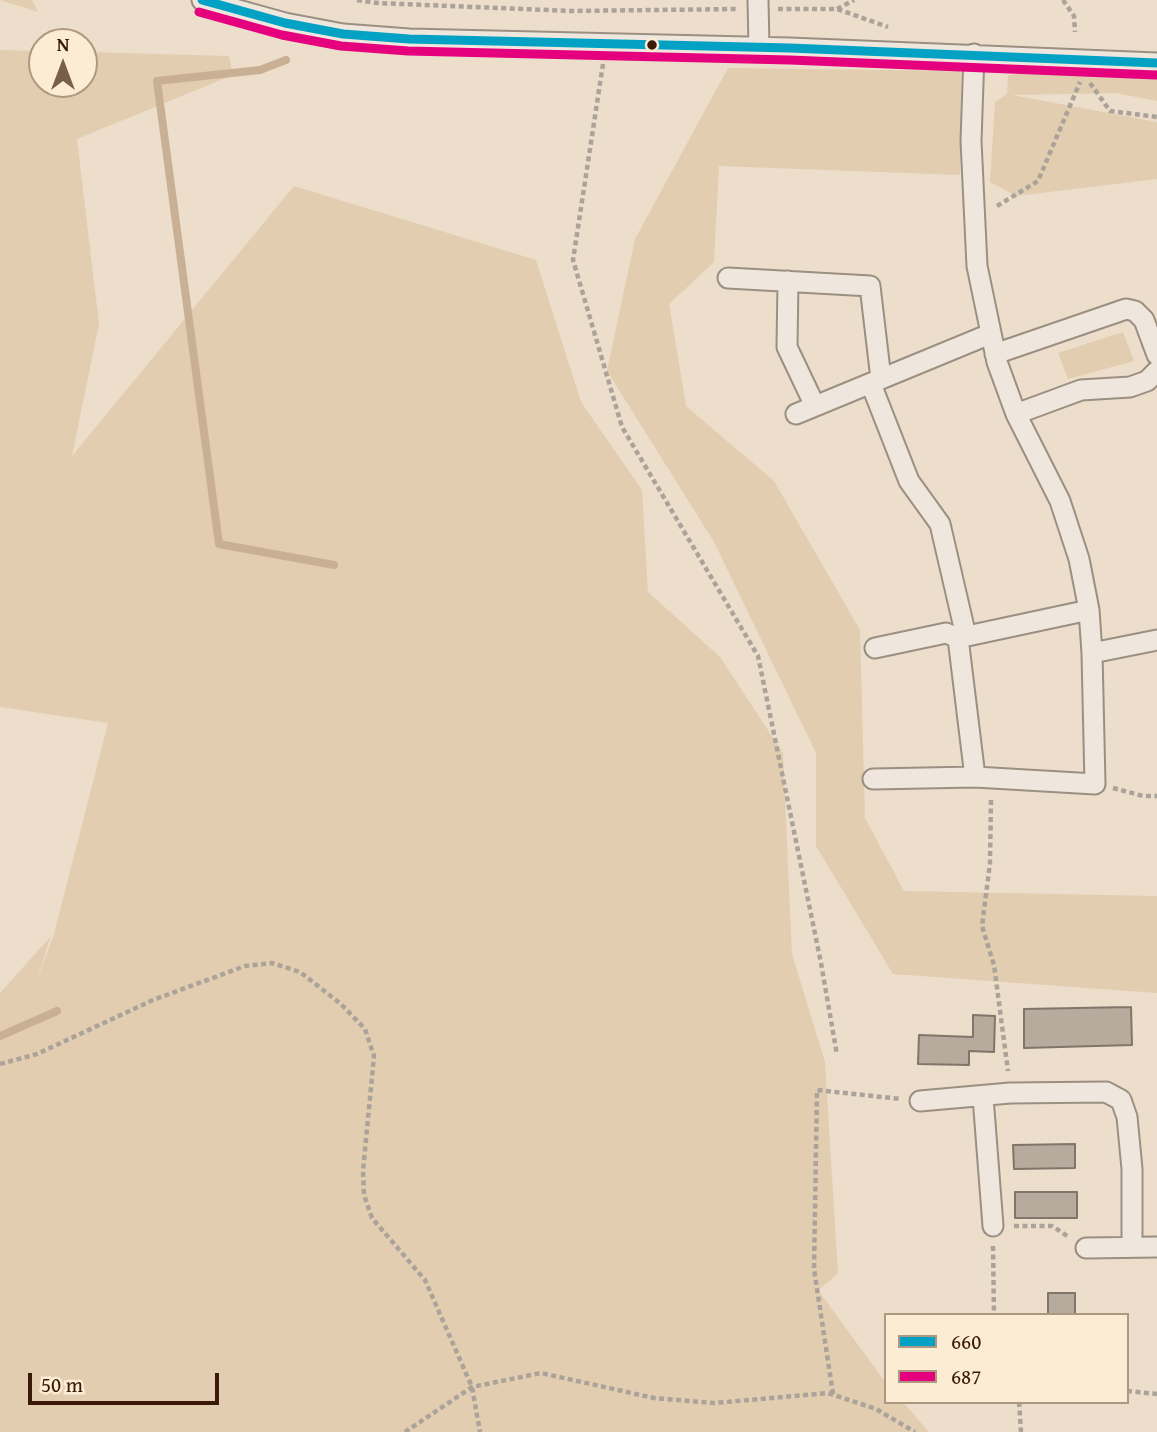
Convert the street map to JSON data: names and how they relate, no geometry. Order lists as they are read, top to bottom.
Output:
{
  "lines": ["transit line 660", "transit line 687"],
  "legend": ["660", "687"],
  "scale_bar": "50 m",
  "north": "top"
}
